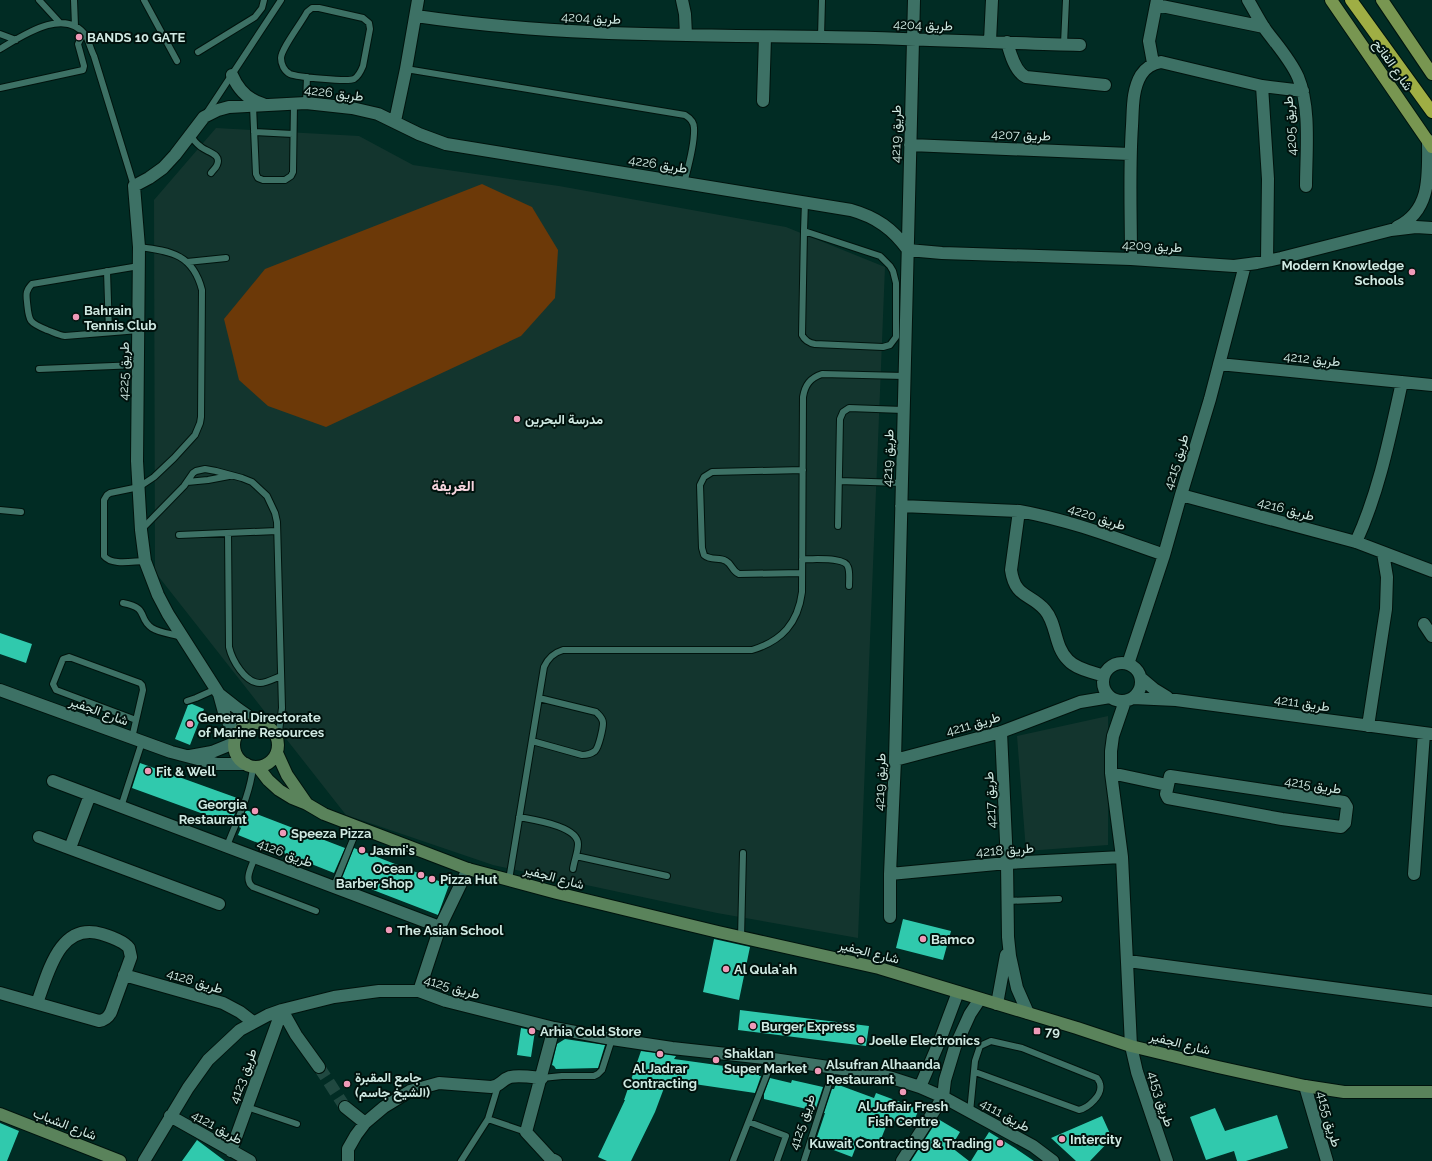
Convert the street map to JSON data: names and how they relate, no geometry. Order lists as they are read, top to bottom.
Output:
{
  "streets": {
    "main road": ["شارع الفاتح"],
    "street": [
      "طريق 4204",
      "طريق 4226",
      "طريق 4205",
      "طريق 4219",
      "طريق 4207",
      "طريق 4209",
      "طريق 4212",
      "طريق 4225",
      "طريق 4215",
      "طريق 4216",
      "طريق 4220",
      "طريق 4211",
      "شارع الجفير",
      "طريق 4217",
      "طريق 4218",
      "طريق 4126",
      "طريق 4128",
      "طريق 4125",
      "طريق 4123",
      "طريق 4153",
      "طريق 4111",
      "طريق 4155",
      "شارع الشباب",
      "طريق 4121"
    ]
  },
  "crossings": [
    ["طريق 4204", "طريق 4219"],
    ["شارع الفاتح", "طريق 4209"],
    ["طريق 4226", "طريق 4219"],
    ["طريق 4226", "طريق 4209"],
    ["طريق 4226", "طريق 4225"],
    ["طريق 4219", "طريق 4207"],
    ["طريق 4219", "طريق 4209"],
    ["طريق 4219", "طريق 4220"],
    ["طريق 4219", "طريق 4211"],
    ["طريق 4219", "طريق 4218"],
    ["طريق 4209", "طريق 4215"],
    ["طريق 4212", "طريق 4215"],
    ["طريق 4225", "شارع الجفير"],
    ["طريق 4215", "طريق 4216"],
    ["طريق 4215", "طريق 4220"],
    ["طريق 4215", "طريق 4211"],
    ["طريق 4211", "طريق 4217"],
    ["شارع الجفير", "طريق 4217"],
    ["شارع الجفير", "طريق 4153"],
    ["شارع الجفير", "طريق 4155"],
    ["طريق 4217", "طريق 4218"],
    ["طريق 4128", "طريق 4125"],
    ["طريق 4125", "طريق 4123"],
    ["طريق 4125", "طريق 4111"],
    ["طريق 4125", "طريق 4121"],
    ["طريق 4123", "طريق 4121"]
  ],
  "districts": ["الغريفة"],
  "places": {
    "other": [
      "BANDS 10 GATE",
      "Modern Knowledge Schools",
      "Bahrain Tennis Club",
      "مدرسة البحرين",
      "General Directorate of Marine Resources",
      "Fit & Well",
      "Georgia Restaurant",
      "Speeza Pizza",
      "Jasmi's",
      "Ocean Barber Shop",
      "Pizza Hut",
      "The Asian School",
      "Bamco",
      "Al Qula'ah",
      "Burger Express",
      "Arhia Cold Store",
      "Joelle Electronics",
      "Al Jadrar Contracting",
      "Shaklan Super Market",
      "Alsufran Alhaanda Restaurant",
      "جامع المقبرة (الشيخ جاسم)",
      "Al Juffair Fresh Fish Centre",
      "Intercity",
      "Kuwait Contracting & Trading"
    ],
    "transit": ["79"]
  }
}
